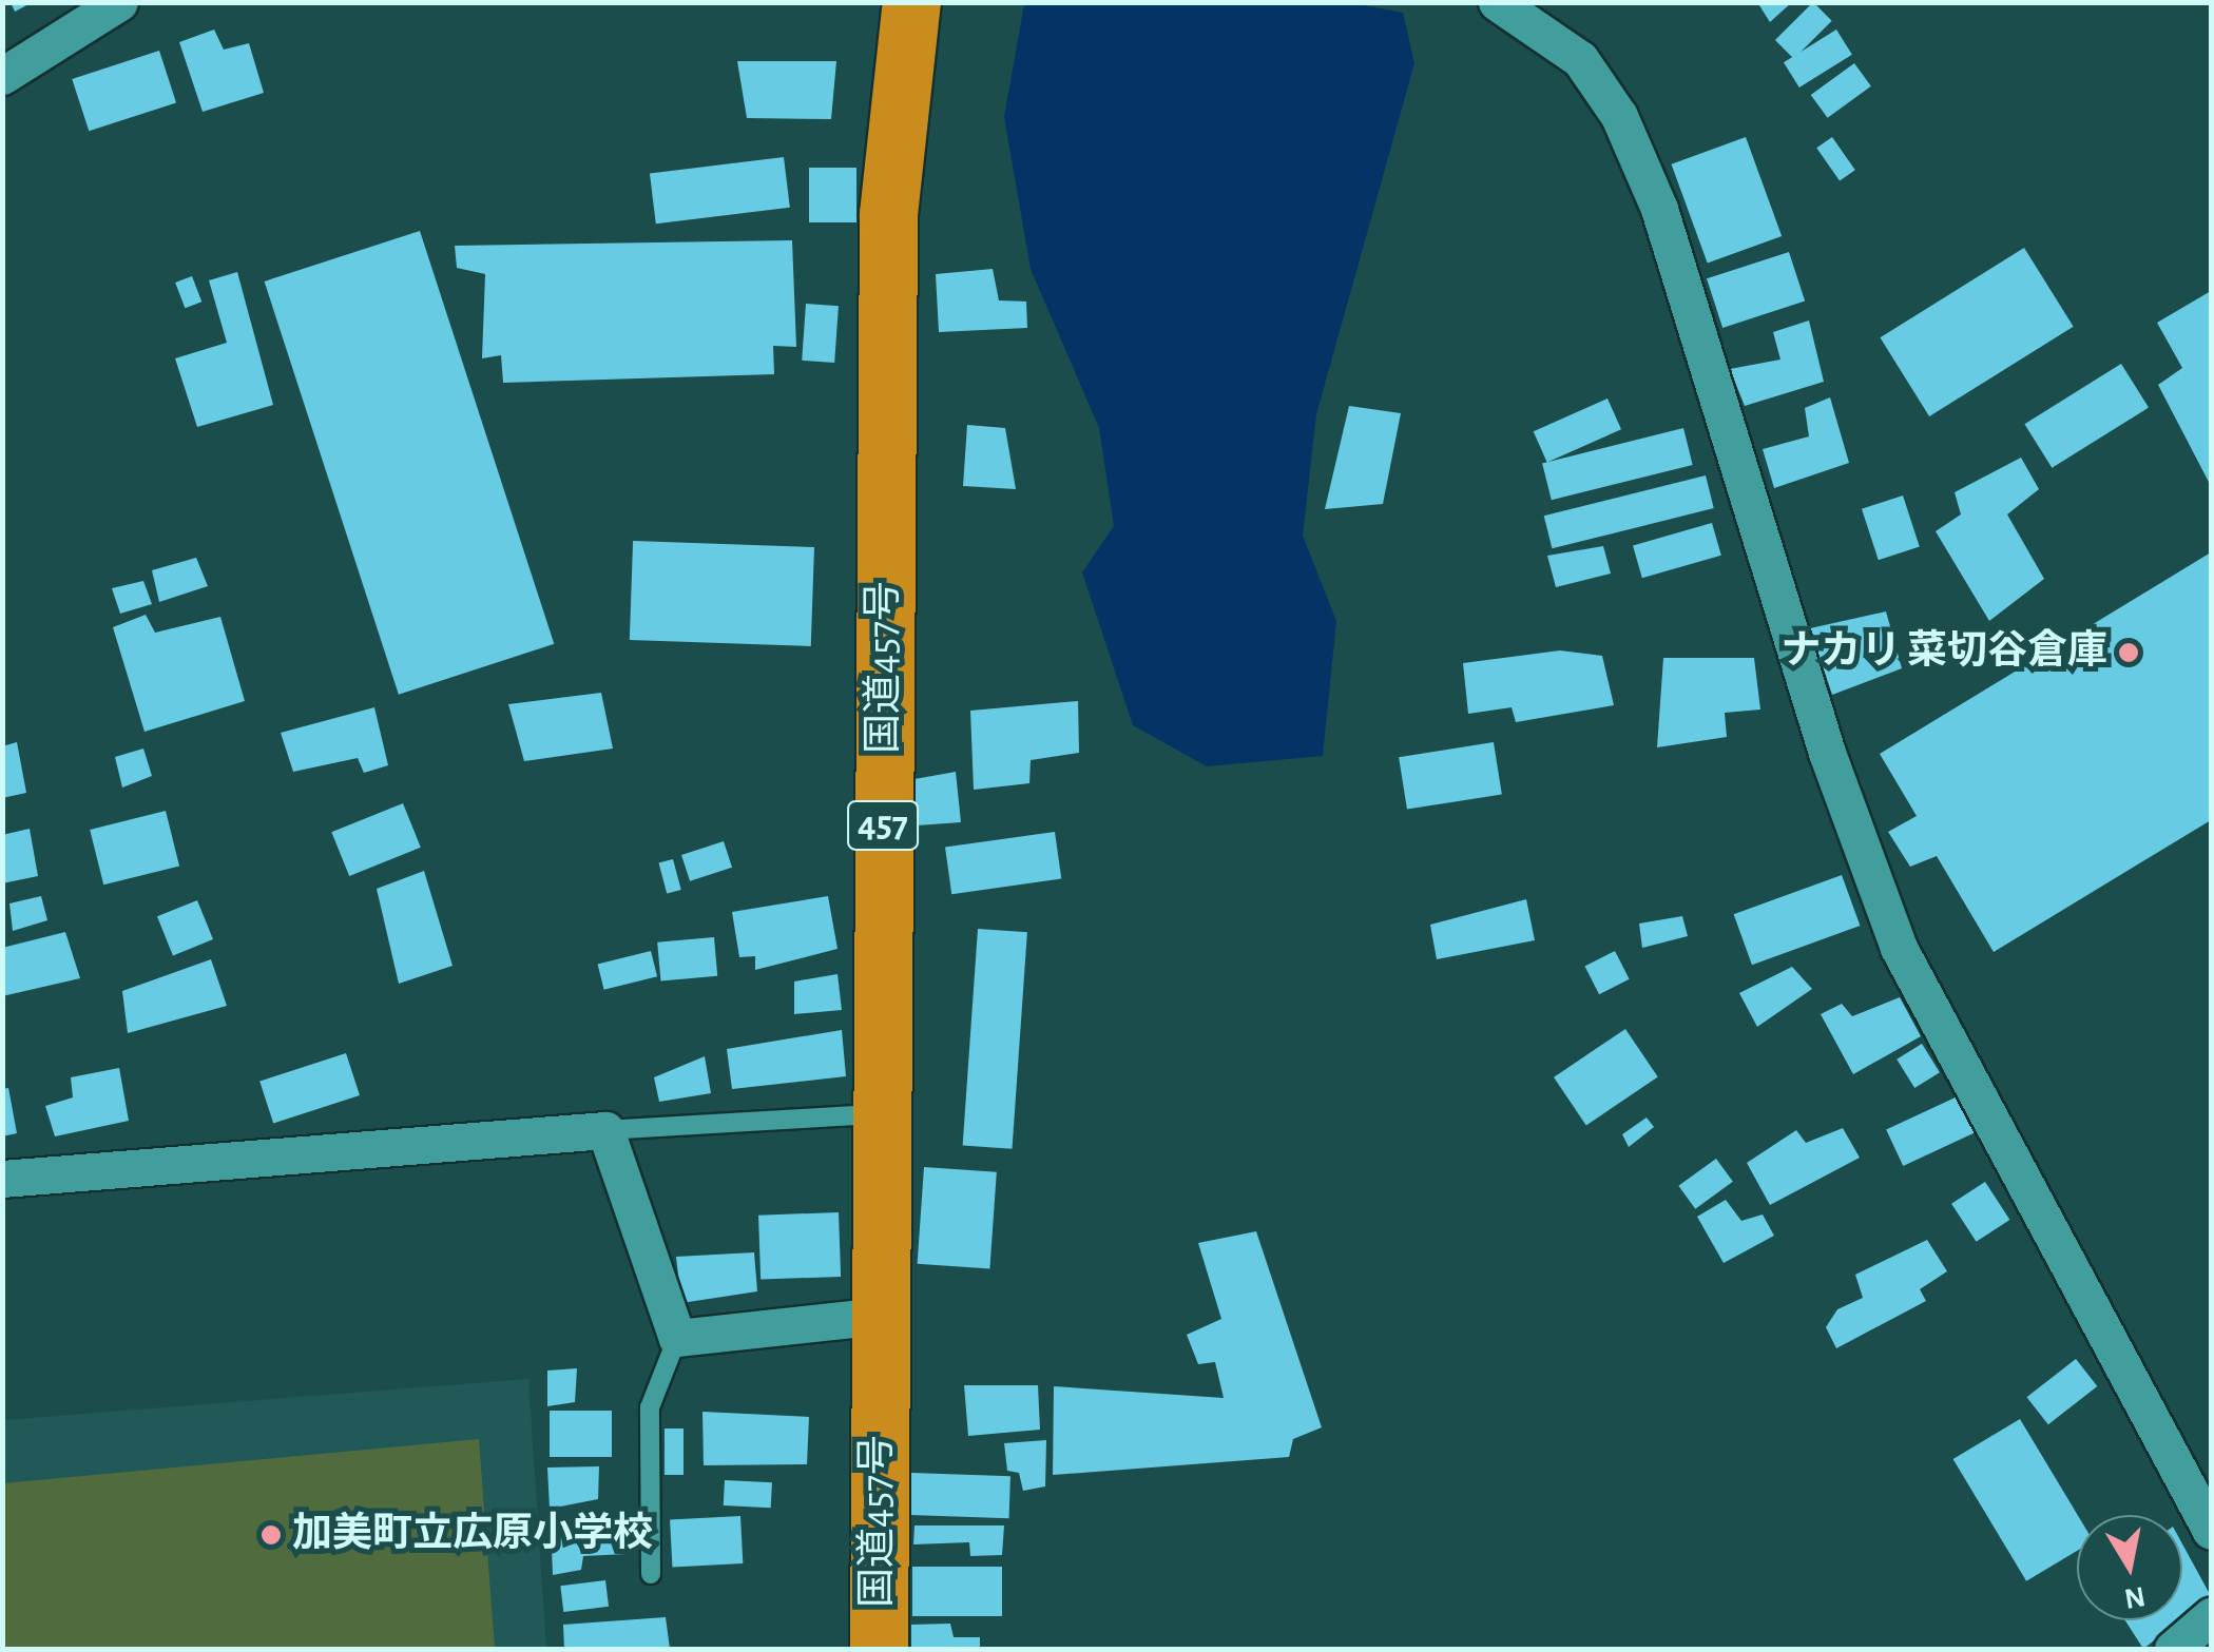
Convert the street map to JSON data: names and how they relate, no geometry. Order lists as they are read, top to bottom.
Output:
{
  "streets": {
    "highway": ["国道457号", "457"]
  },
  "places": ["ナカリ 菜切谷倉庫", "加美町立広原小学校"],
  "north": "bottom"
}
